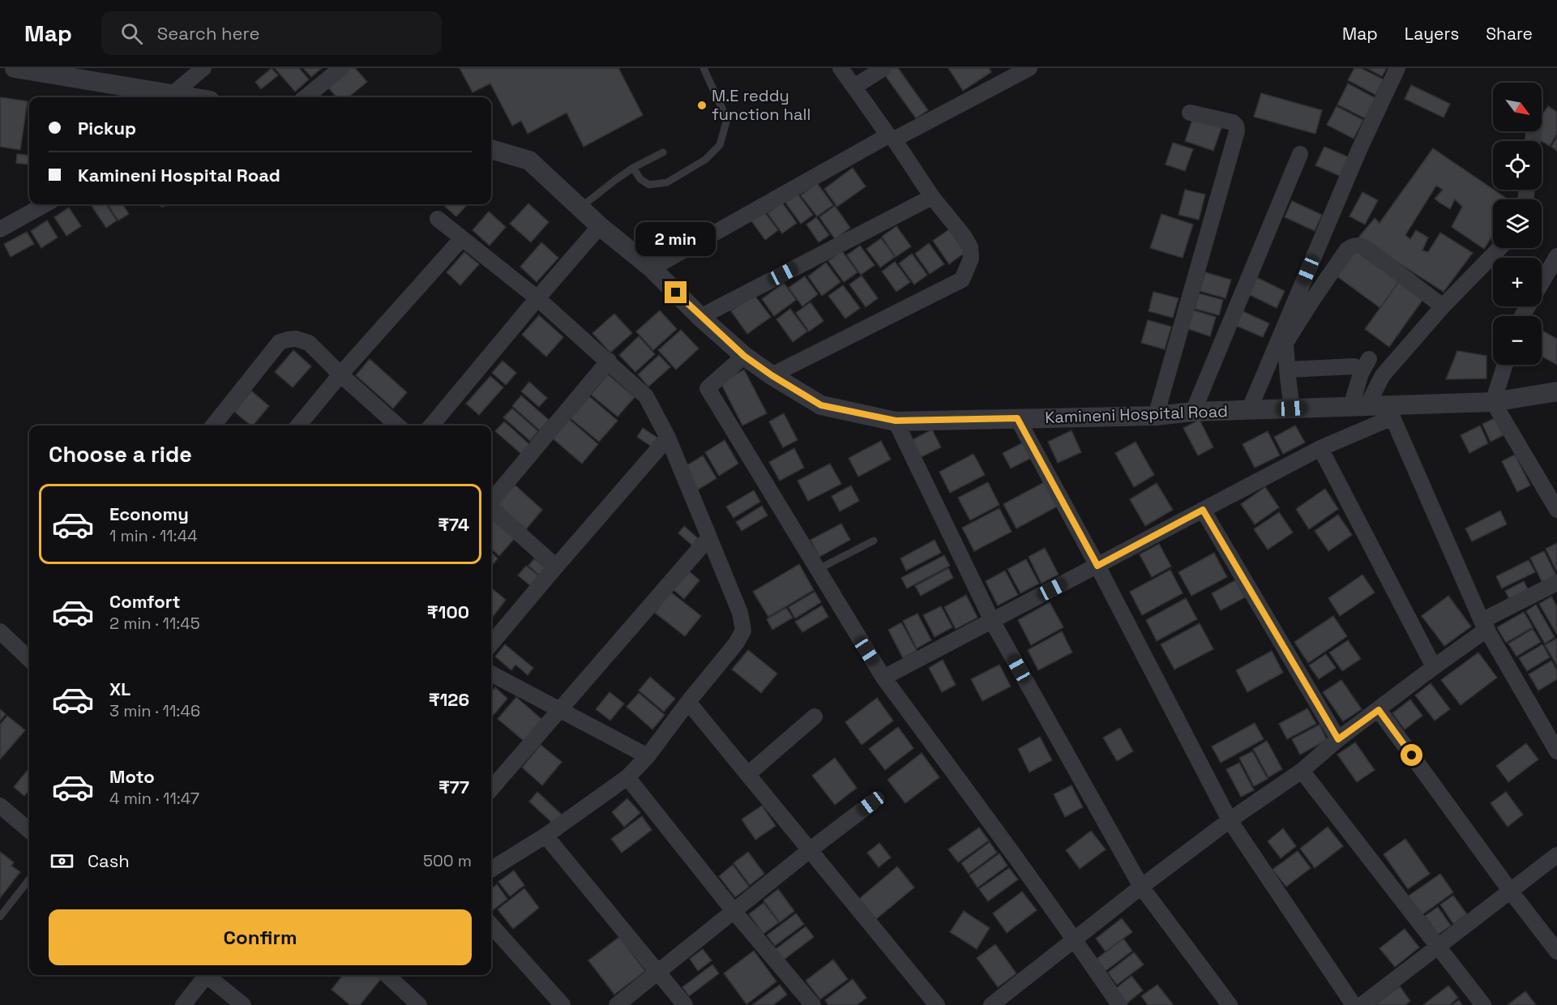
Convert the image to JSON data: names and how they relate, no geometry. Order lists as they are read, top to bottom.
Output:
{
  "streets": {
    "street": ["Kamineni Hospital Road"]
  },
  "places": ["M.E reddy function hall"],
  "north": "bottom right",
  "page": {
    "header": "Map",
    "search": "Search here",
    "nav": ["Map", "Layers", "Share"],
    "map_buttons": ["+", "−"],
    "banner": ["Pickup", "Kamineni Hospital Road"],
    "bubble": "2 min",
    "heading": "Choose a ride",
    "list": [
      {
        "name": "Economy",
        "note": "1 min · 11:44",
        "value": "₹74"
      },
      {
        "name": "Comfort",
        "note": "2 min · 11:45",
        "value": "₹100"
      },
      {
        "name": "XL",
        "note": "3 min · 11:46",
        "value": "₹126"
      },
      {
        "name": "Moto",
        "note": "4 min · 11:47",
        "value": "₹77"
      }
    ],
    "pay": ["Cash", "500 m"],
    "buttons": "Confirm"
  }
}
